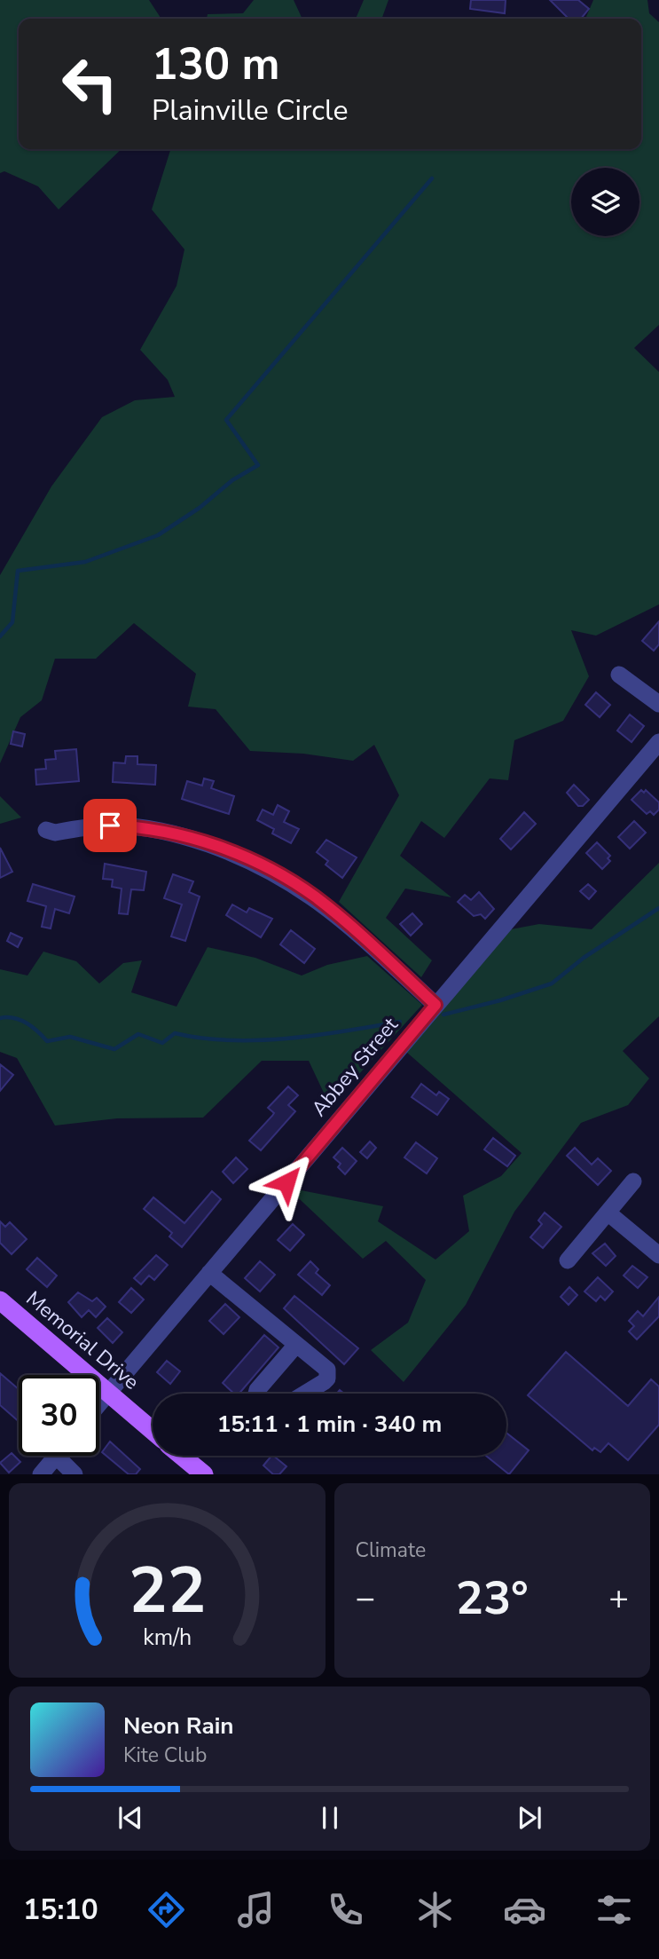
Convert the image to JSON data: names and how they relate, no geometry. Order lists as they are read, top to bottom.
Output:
{
  "streets": {
    "main road": ["Memorial Drive"],
    "street": ["Abbey Street"]
  },
  "crossings": [
    ["Abbey Street", "Memorial Drive"]
  ],
  "page": {
    "turn": ["130 m", "Plainville Circle"],
    "limit": "30",
    "trip": "15:11 · 1 min · 340 m",
    "tile": "Climate",
    "heat": ["−", "23°", "+"],
    "song": ["Neon Rain", "Kite Club"],
    "tabs": "15:10",
    "gauge": ["22", "km/h"]
  }
}
